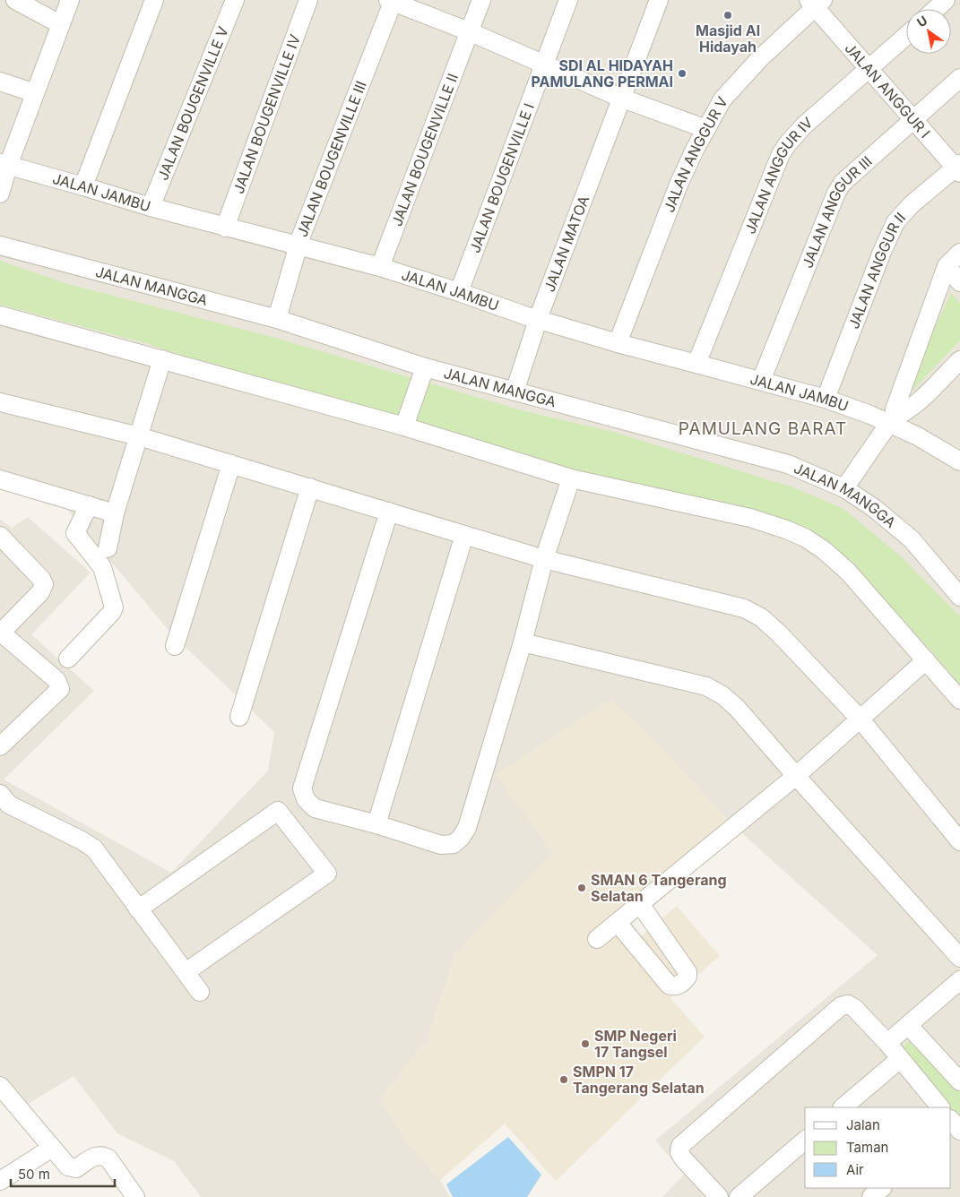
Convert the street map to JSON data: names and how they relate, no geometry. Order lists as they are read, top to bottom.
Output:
{
  "streets": {
    "street": [
      "JALAN ANGGUR I",
      "JALAN BOUGENVILLE V",
      "JALAN BOUGENVILLE IV",
      "JALAN BOUGENVILLE II",
      "JALAN ANGGUR V",
      "JALAN BOUGENVILLE III",
      "JALAN BOUGENVILLE I",
      "JALAN ANGGUR IV",
      "JALAN JAMBU",
      "JALAN ANGGUR III",
      "JALAN MATOA",
      "JALAN ANGGUR II",
      "JALAN MANGGA"
    ]
  },
  "crossings": [
    ["JALAN ANGGUR I", "JALAN ANGGUR V"],
    ["JALAN ANGGUR I", "JALAN ANGGUR IV"],
    ["JALAN ANGGUR I", "JALAN ANGGUR III"],
    ["JALAN ANGGUR I", "JALAN ANGGUR II"],
    ["JALAN BOUGENVILLE V", "JALAN JAMBU"],
    ["JALAN BOUGENVILLE IV", "JALAN JAMBU"],
    ["JALAN BOUGENVILLE II", "JALAN JAMBU"],
    ["JALAN ANGGUR V", "JALAN JAMBU"],
    ["JALAN BOUGENVILLE III", "JALAN JAMBU"],
    ["JALAN BOUGENVILLE III", "JALAN MANGGA"],
    ["JALAN BOUGENVILLE I", "JALAN JAMBU"],
    ["JALAN ANGGUR IV", "JALAN JAMBU"],
    ["JALAN JAMBU", "JALAN ANGGUR III"],
    ["JALAN JAMBU", "JALAN MATOA"],
    ["JALAN JAMBU", "JALAN ANGGUR II"],
    ["JALAN MATOA", "JALAN MANGGA"]
  ],
  "districts": ["PAMULANG BARAT"],
  "places": [
    "Masjid Al Hidayah",
    "SDI AL HIDAYAH PAMULANG PERMAI",
    "SMAN 6 Tangerang Selatan",
    "SMP Negeri 17 Tangsel",
    "SMPN 17 Tangerang Selatan"
  ],
  "legend": ["Jalan", "Taman", "Air"],
  "scale_bar": "50 m",
  "north": "top left"
}
